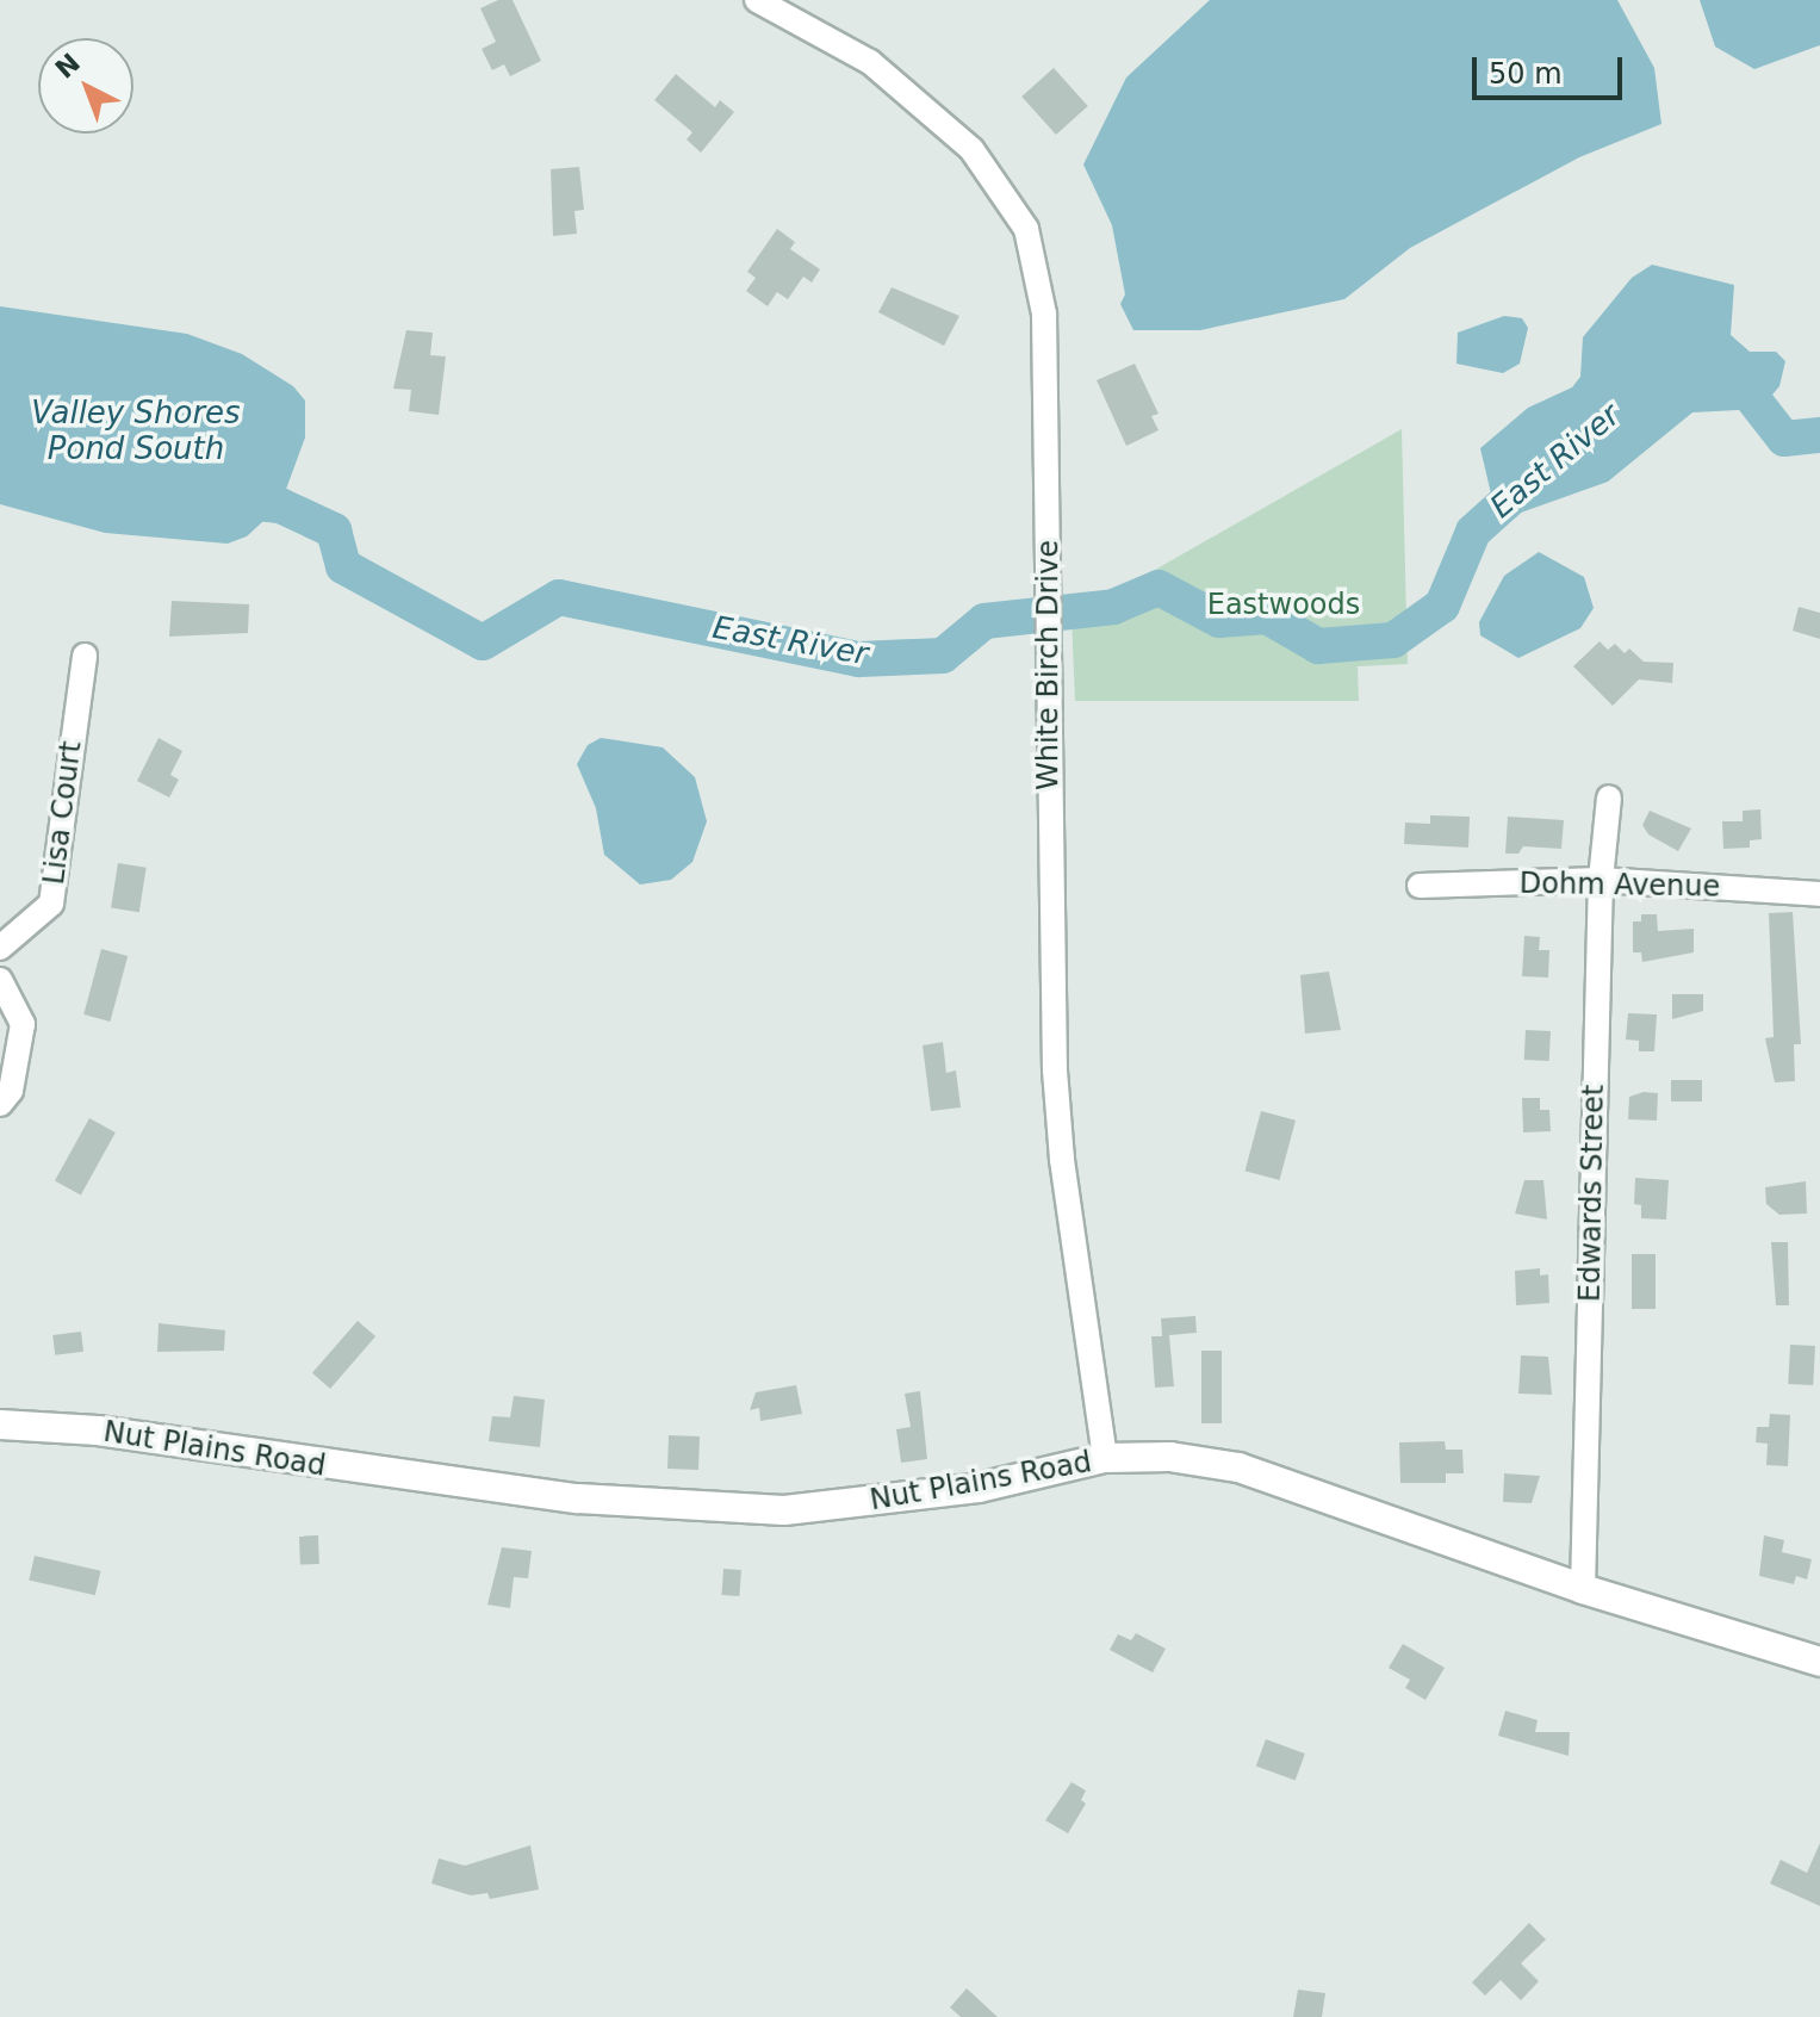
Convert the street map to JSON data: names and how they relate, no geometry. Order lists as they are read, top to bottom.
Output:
{
  "streets": {
    "street": [
      "White Birch Drive",
      "Lisa Court",
      "Dohm Avenue",
      "Edwards Street",
      "Nut Plains Road"
    ]
  },
  "crossings": [
    ["White Birch Drive", "Nut Plains Road"],
    ["Dohm Avenue", "Edwards Street"],
    ["Edwards Street", "Nut Plains Road"]
  ],
  "water": ["Valley Shores Pond South", "East River"],
  "parks": ["Eastwoods"],
  "scale_bar": "50 m",
  "north": "top left"
}
